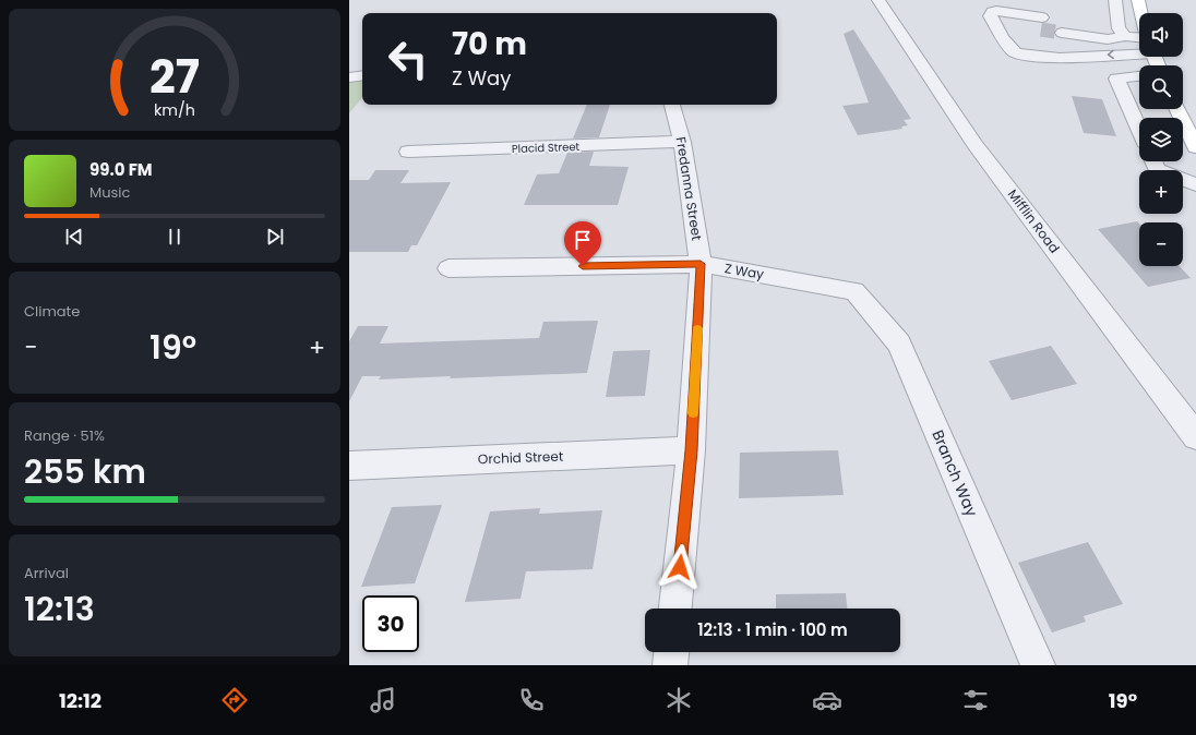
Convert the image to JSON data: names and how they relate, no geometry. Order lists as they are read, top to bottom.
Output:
{
  "streets": {
    "street": [
      "Placid Street",
      "Fredanna Street",
      "Mifflin Road",
      "Z Way",
      "Orchid Street",
      "Branch Way"
    ]
  },
  "crossings": [
    ["Placid Street", "Fredanna Street"],
    ["Fredanna Street", "Z Way"],
    ["Fredanna Street", "Orchid Street"],
    ["Z Way", "Branch Way"]
  ],
  "page": {
    "map_buttons": ["+", "−"],
    "turn": ["70 m", "Z Way"],
    "song": ["99.0 FM", "Music"],
    "tile": [
      "Climate",
      ["Range · 51%", "255 km"],
      ["Arrival", "12:13"]
    ],
    "heat": ["−", "19°", "+"],
    "limit": "30",
    "trip": "12:13 · 1 min · 100 m",
    "tabs": ["12:12", "19°"],
    "gauge": ["27", "km/h"]
  }
}
